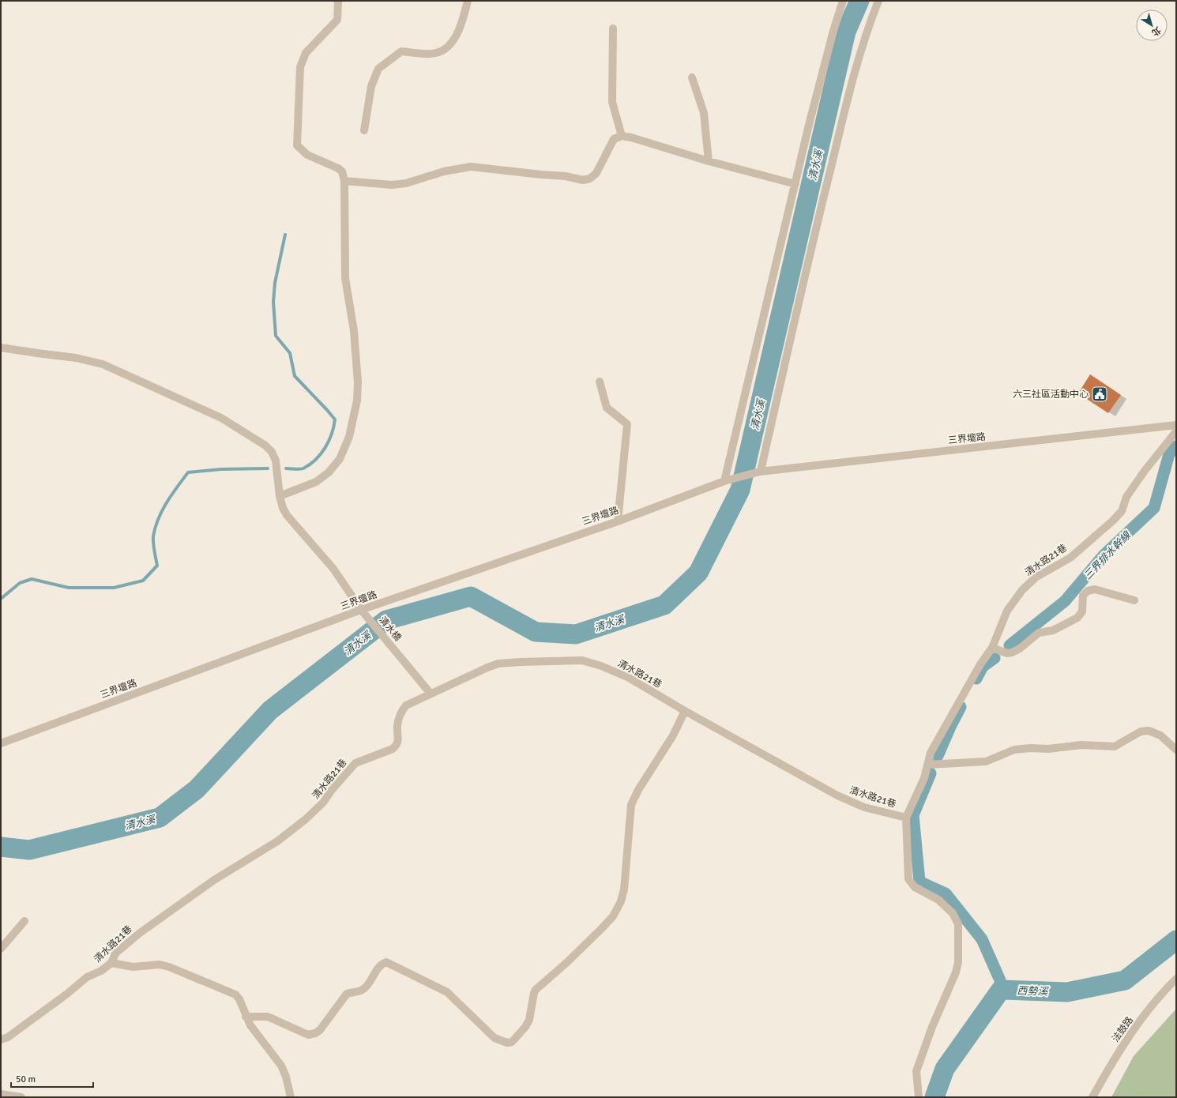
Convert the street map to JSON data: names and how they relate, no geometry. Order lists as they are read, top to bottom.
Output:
{
  "streets": {
    "street": [
      "三界壇路",
      "清水路21巷",
      "清水橋",
      "法鼓路"
    ]
  },
  "crossings": [
    ["三界壇路", "清水橋"],
    ["清水路21巷", "清水橋"]
  ],
  "water": ["清水溪", "三界排水幹線", "西勢溪"],
  "places": {
    "public building": ["六三社區活動中心"]
  },
  "scale_bar": "50 m",
  "north": "bottom right"
}
